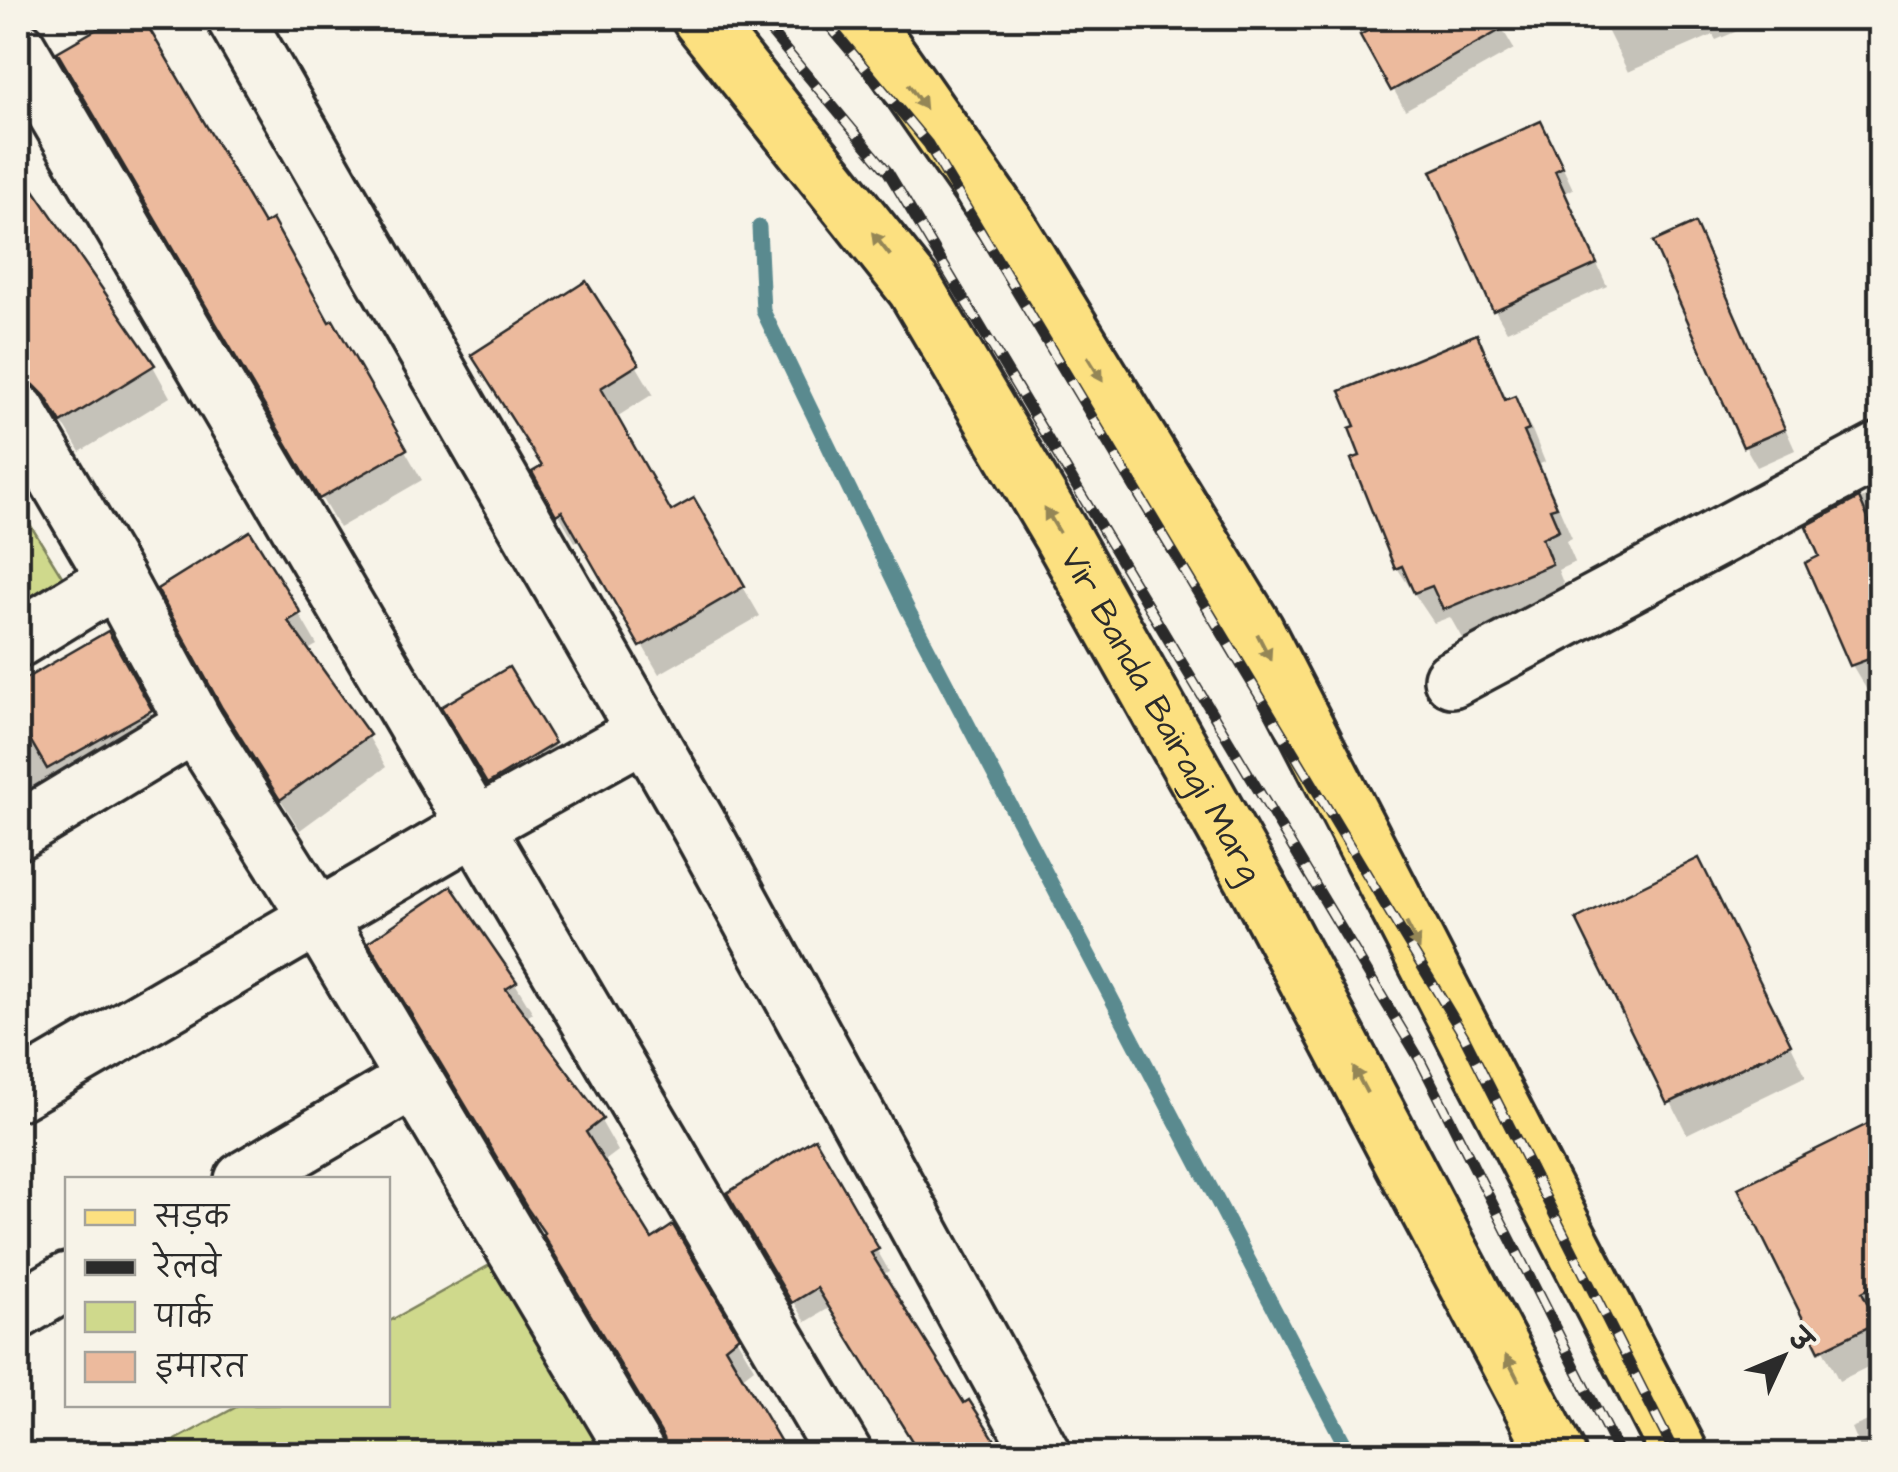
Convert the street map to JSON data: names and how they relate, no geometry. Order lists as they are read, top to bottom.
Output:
{
  "streets": {
    "main road": ["Vir Banda Bairagi Marg"]
  },
  "legend": [
    "सड़क",
    "रेलवे",
    "पार्क",
    "इमारत"
  ],
  "north": "top right"
}
